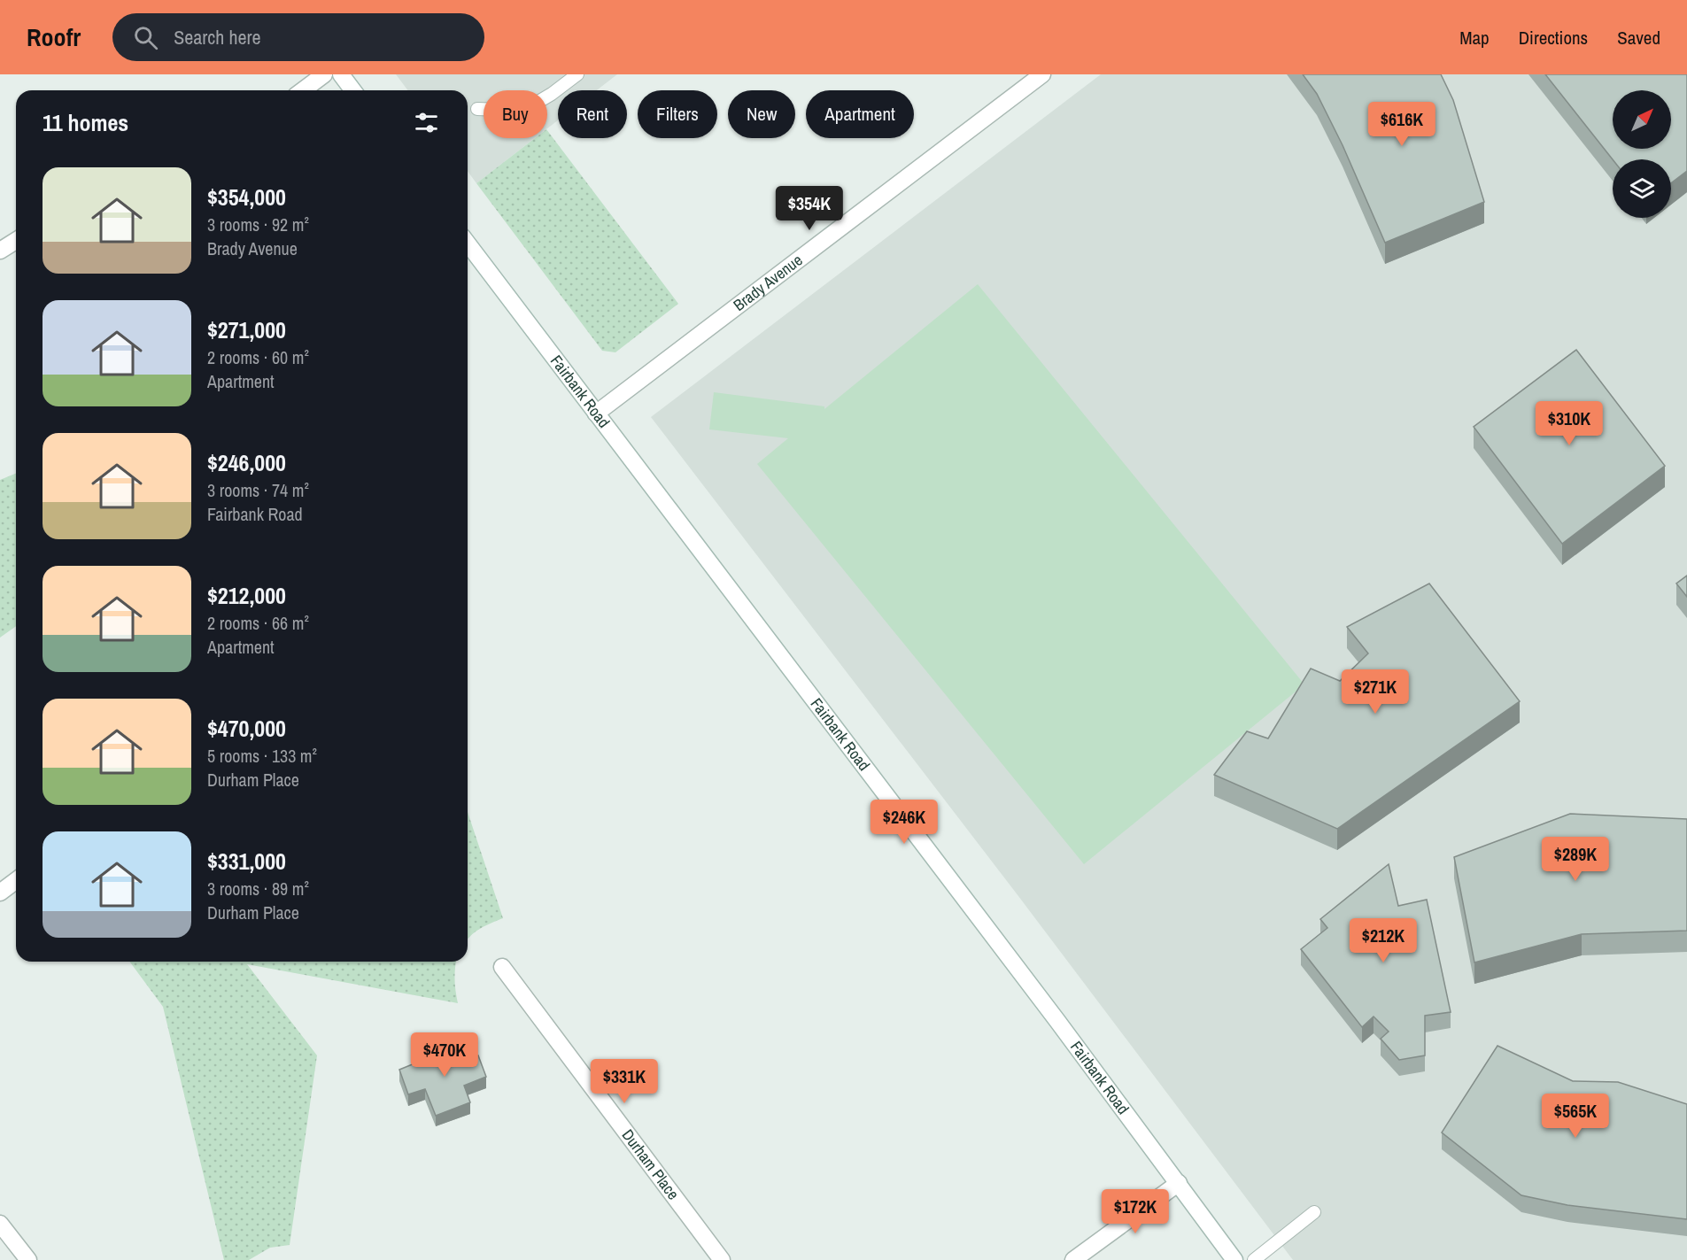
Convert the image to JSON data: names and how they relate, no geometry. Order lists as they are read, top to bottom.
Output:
{
  "streets": {
    "main road": ["Brady Avenue", "Fairbank Road", "Durham Place"]
  },
  "crossings": [
    ["Brady Avenue", "Fairbank Road"]
  ],
  "north": "top right",
  "page": {
    "header": "Roofr",
    "search": "Search here",
    "nav": ["Map", "Directions", "Saved"],
    "chip": [
      "Buy",
      "Rent",
      "Filters",
      "New",
      "Apartment"
    ],
    "heading": "11 homes",
    "price": [
      "$616K",
      "$354K",
      "$310K",
      "$271K",
      "$246K",
      "$289K",
      "$212K",
      "$470K",
      "$331K",
      "$565K",
      "$172K"
    ],
    "list": [
      {
        "name": "$354,000",
        "note": "3 rooms · 92 m² · Brady Avenue"
      },
      {
        "name": "$271,000",
        "note": "2 rooms · 60 m² · Apartment"
      },
      {
        "name": "$246,000",
        "note": "3 rooms · 74 m² · Fairbank Road"
      },
      {
        "name": "$212,000",
        "note": "2 rooms · 66 m² · Apartment"
      },
      {
        "name": "$470,000",
        "note": "5 rooms · 133 m² · Durham Place"
      },
      {
        "name": "$331,000",
        "note": "3 rooms · 89 m² · Durham Place"
      }
    ]
  }
}
